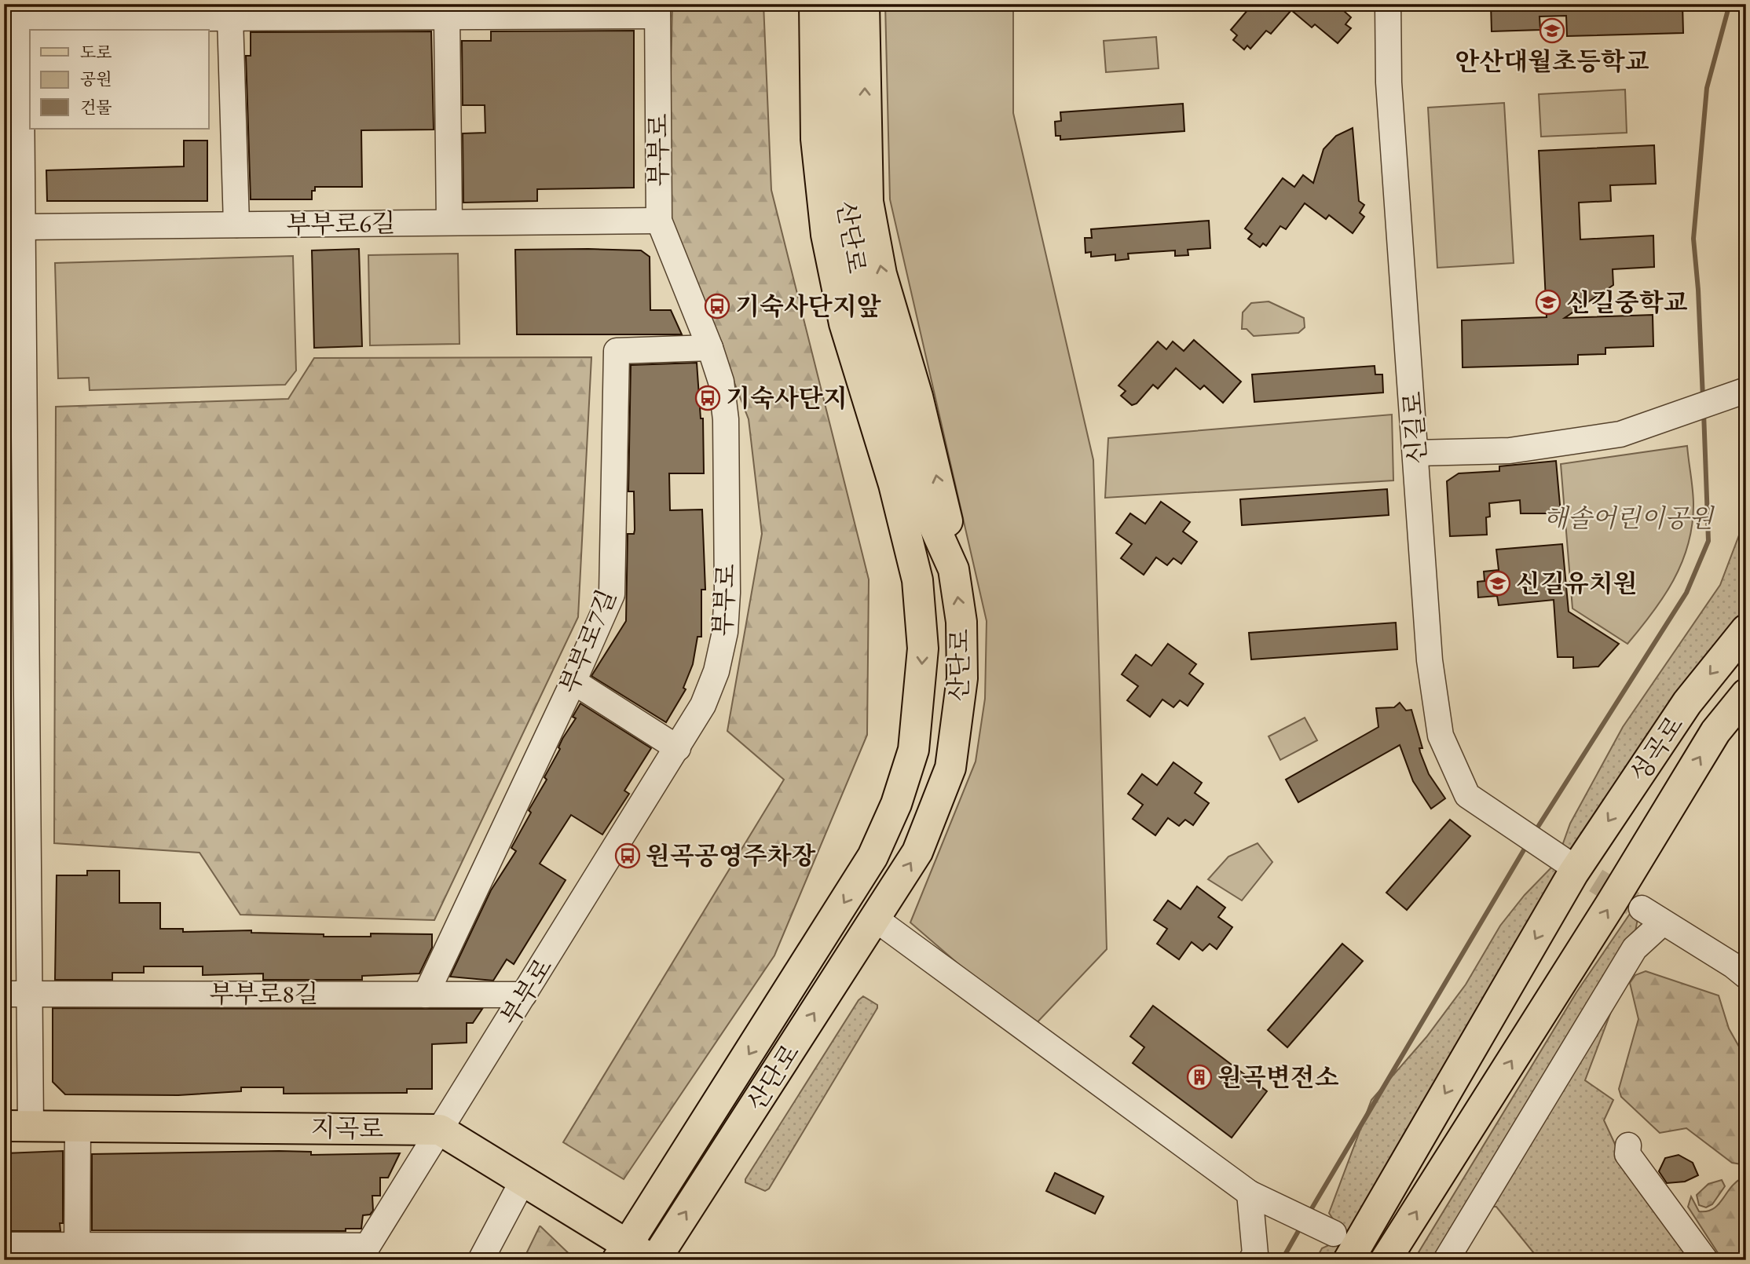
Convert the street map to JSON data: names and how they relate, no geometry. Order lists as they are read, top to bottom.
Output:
{
  "streets": {
    "main road": ["산단로", "성곡로", "지곡로"],
    "street": [
      "부부로",
      "부부로6길",
      "신길로",
      "부부로7길",
      "부부로8길"
    ]
  },
  "crossings": [
    ["부부로", "부부로6길"],
    ["부부로", "부부로7길"],
    ["부부로", "부부로8길"],
    ["부부로", "지곡로"],
    ["신길로", "성곡로"],
    ["부부로7길", "부부로8길"]
  ],
  "parks": ["해솔어린이공원"],
  "places": {
    "school or university": ["안산대월초등학교", "신길중학교", "신길유치원"],
    "bus stop": ["기숙사단지앞", "기숙사단지", "원곡공영주차장"],
    "building": ["원곡변전소"]
  },
  "legend": ["도로", "공원", "건물"]
}
